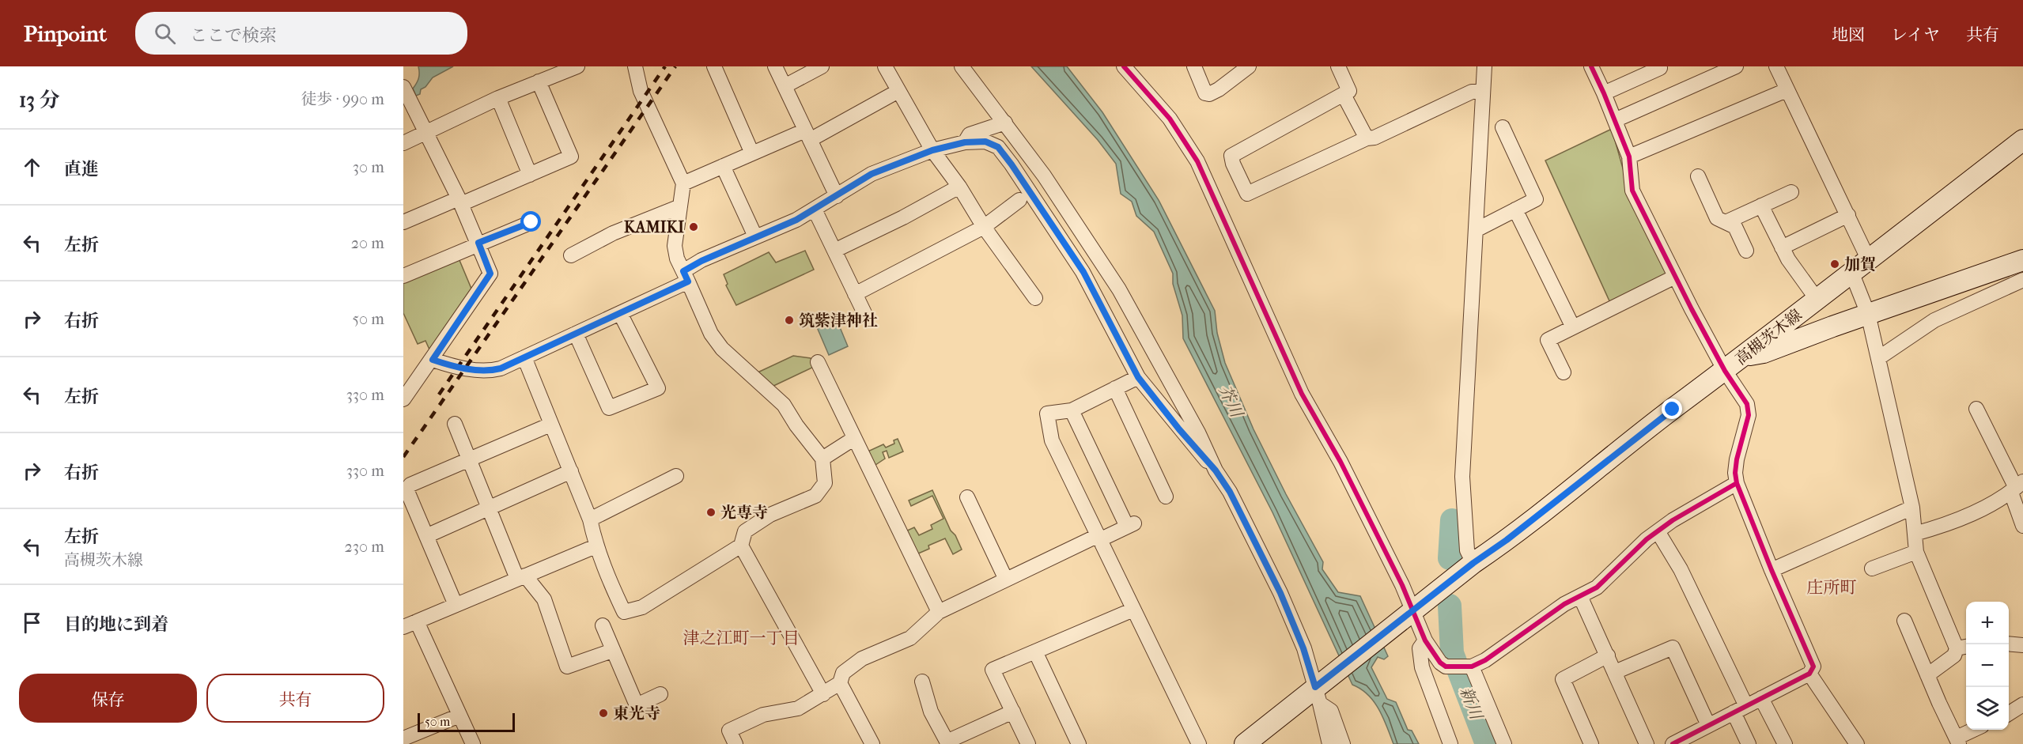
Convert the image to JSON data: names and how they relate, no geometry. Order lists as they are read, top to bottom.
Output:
{
  "streets": {
    "main road": ["高槻茨木線"]
  },
  "districts": ["庄所町", "津之江町一丁目"],
  "water": ["芥川", "新川"],
  "places": [
    "KAMIKI",
    "加賀",
    "筑紫津神社",
    "光専寺",
    "東光寺"
  ],
  "scale_bar": "50 m",
  "page": {
    "header": "Pinpoint",
    "search": "ここで検索",
    "nav": ["地図", "レイヤ", "共有"],
    "heading": ["13 分", "徒歩 · 990 m"],
    "list": [
      ["直進", "30 m"],
      ["左折", "20 m"],
      ["右折", "50 m"],
      ["左折", "330 m"],
      ["右折", "330 m"],
      ["左折", "高槻茨木線", "230 m"],
      "目的地に到着"
    ],
    "map_buttons": ["+", "−"],
    "buttons": ["保存", "共有"],
    "scale": "50 m"
  }
}
